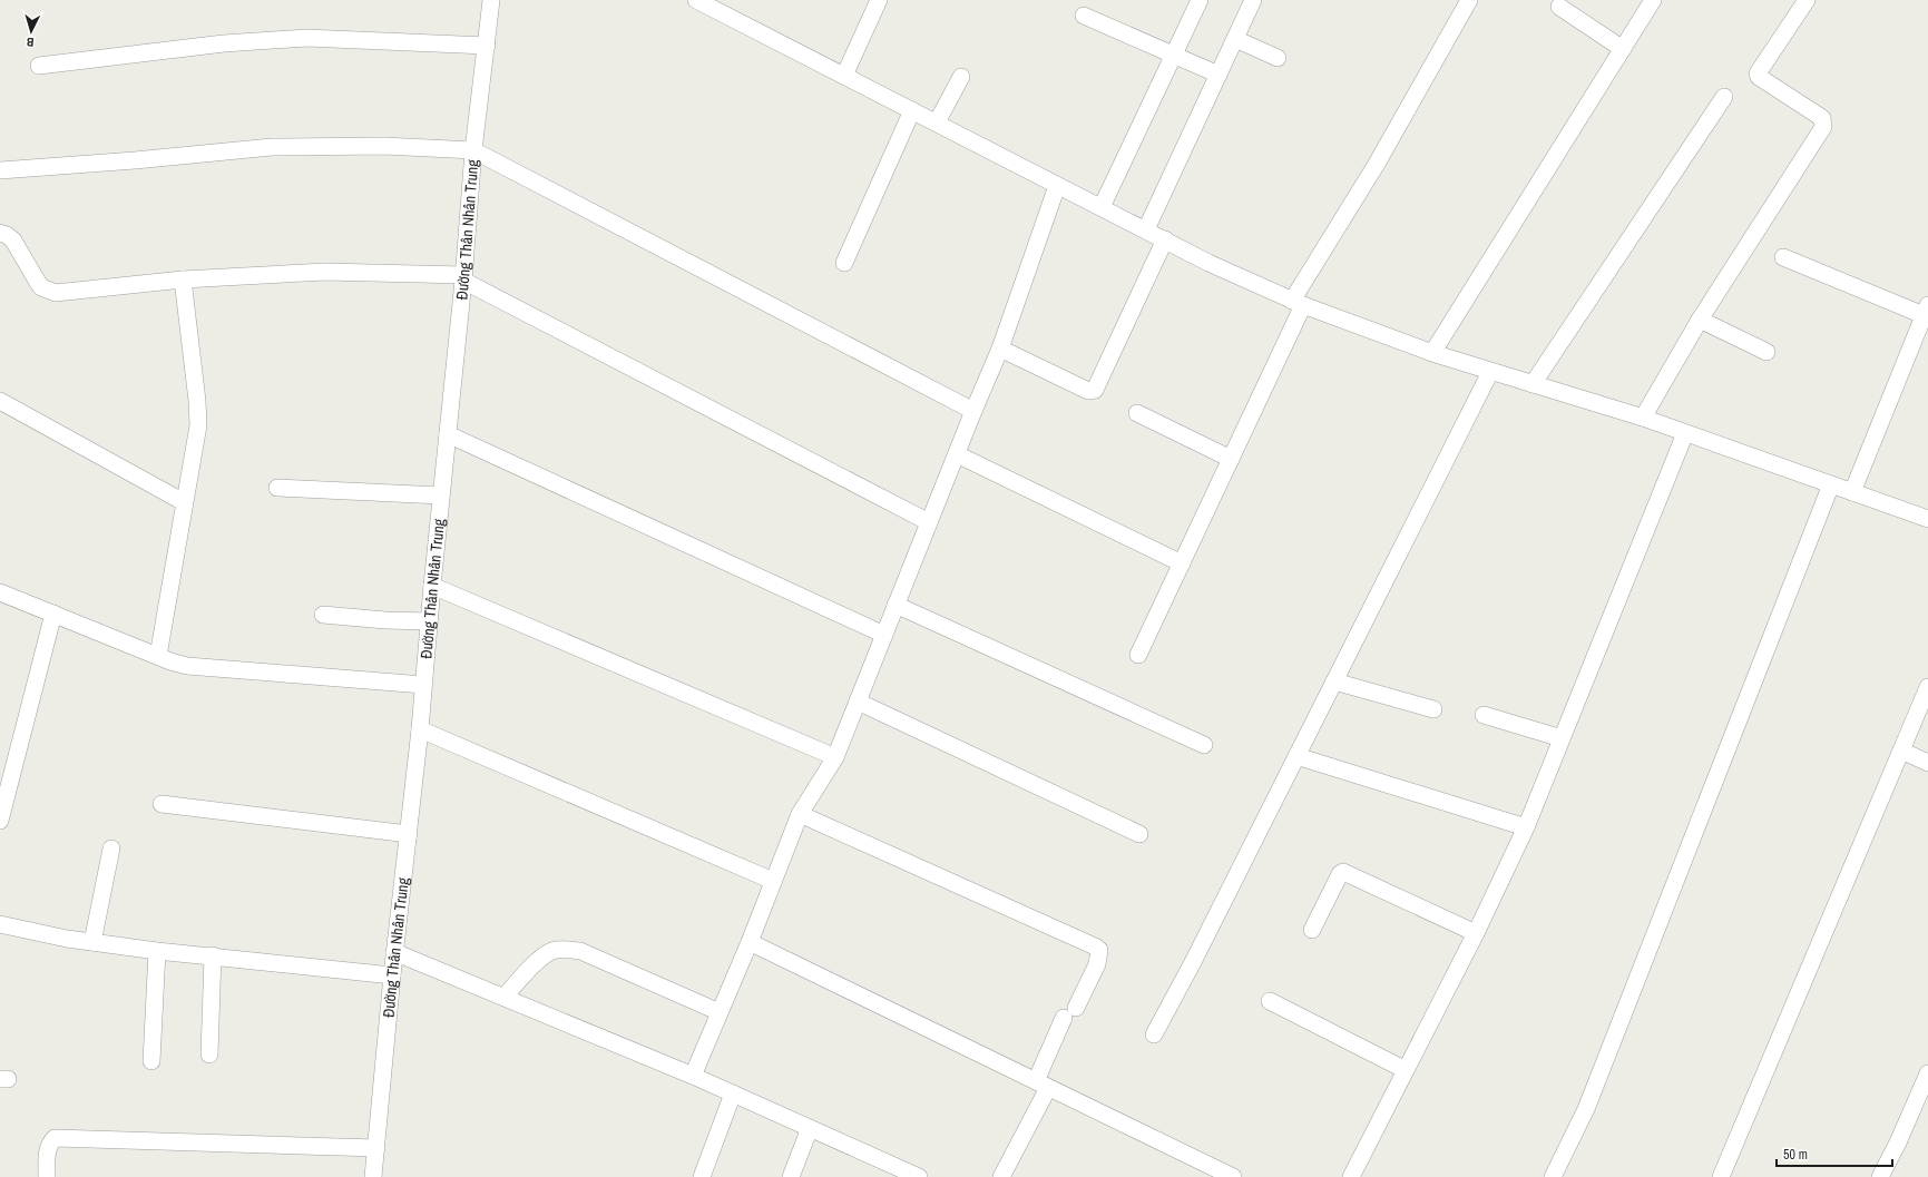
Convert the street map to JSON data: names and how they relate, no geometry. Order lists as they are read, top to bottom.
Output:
{
  "streets": {
    "street": ["Đường Thân Nhân Trung"]
  },
  "scale_bar": "50 m",
  "north": "bottom"
}
